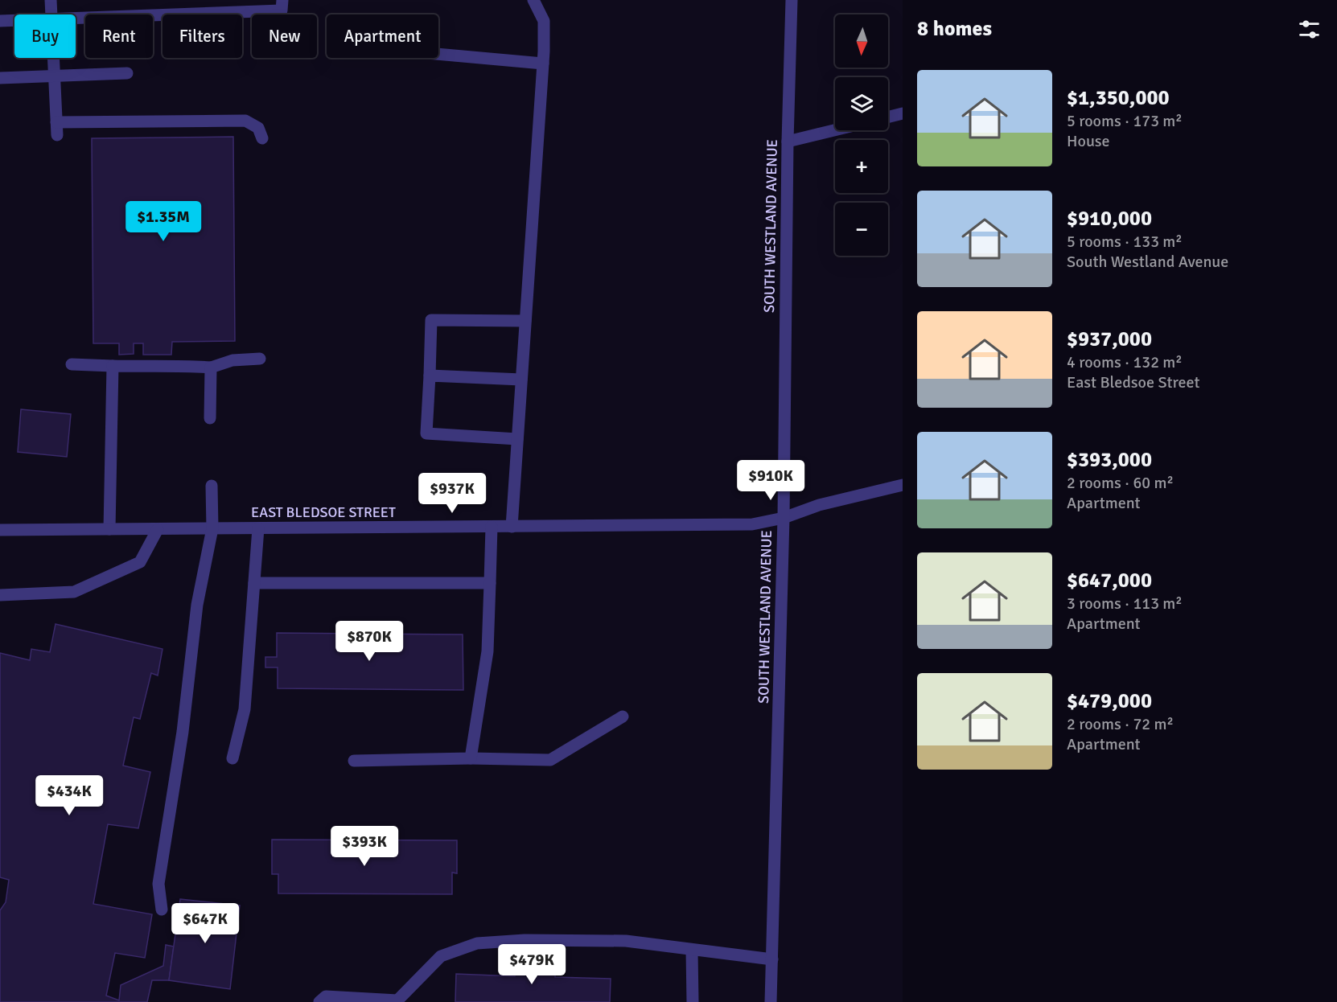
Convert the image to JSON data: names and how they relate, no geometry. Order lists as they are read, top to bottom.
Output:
{
  "streets": {
    "street": ["SOUTH WESTLAND AVENUE", "EAST BLEDSOE STREET"]
  },
  "crossings": [
    ["SOUTH WESTLAND AVENUE", "EAST BLEDSOE STREET"]
  ],
  "north": "bottom",
  "page": {
    "heading": "8 homes",
    "map_buttons": ["+", "−"],
    "chip": [
      "Buy",
      "Rent",
      "Filters",
      "New",
      "Apartment"
    ],
    "list": [
      {
        "name": "$1,350,000",
        "note": "5 rooms · 173 m² · House"
      },
      {
        "name": "$910,000",
        "note": "5 rooms · 133 m² · South Westland Avenue"
      },
      {
        "name": "$937,000",
        "note": "4 rooms · 132 m² · East Bledsoe Street"
      },
      {
        "name": "$393,000",
        "note": "2 rooms · 60 m² · Apartment"
      },
      {
        "name": "$647,000",
        "note": "3 rooms · 113 m² · Apartment"
      },
      {
        "name": "$479,000",
        "note": "2 rooms · 72 m² · Apartment"
      }
    ],
    "price": [
      "$1.35M",
      "$910K",
      "$937K",
      "$870K",
      "$434K",
      "$393K",
      "$647K",
      "$479K"
    ]
  }
}
